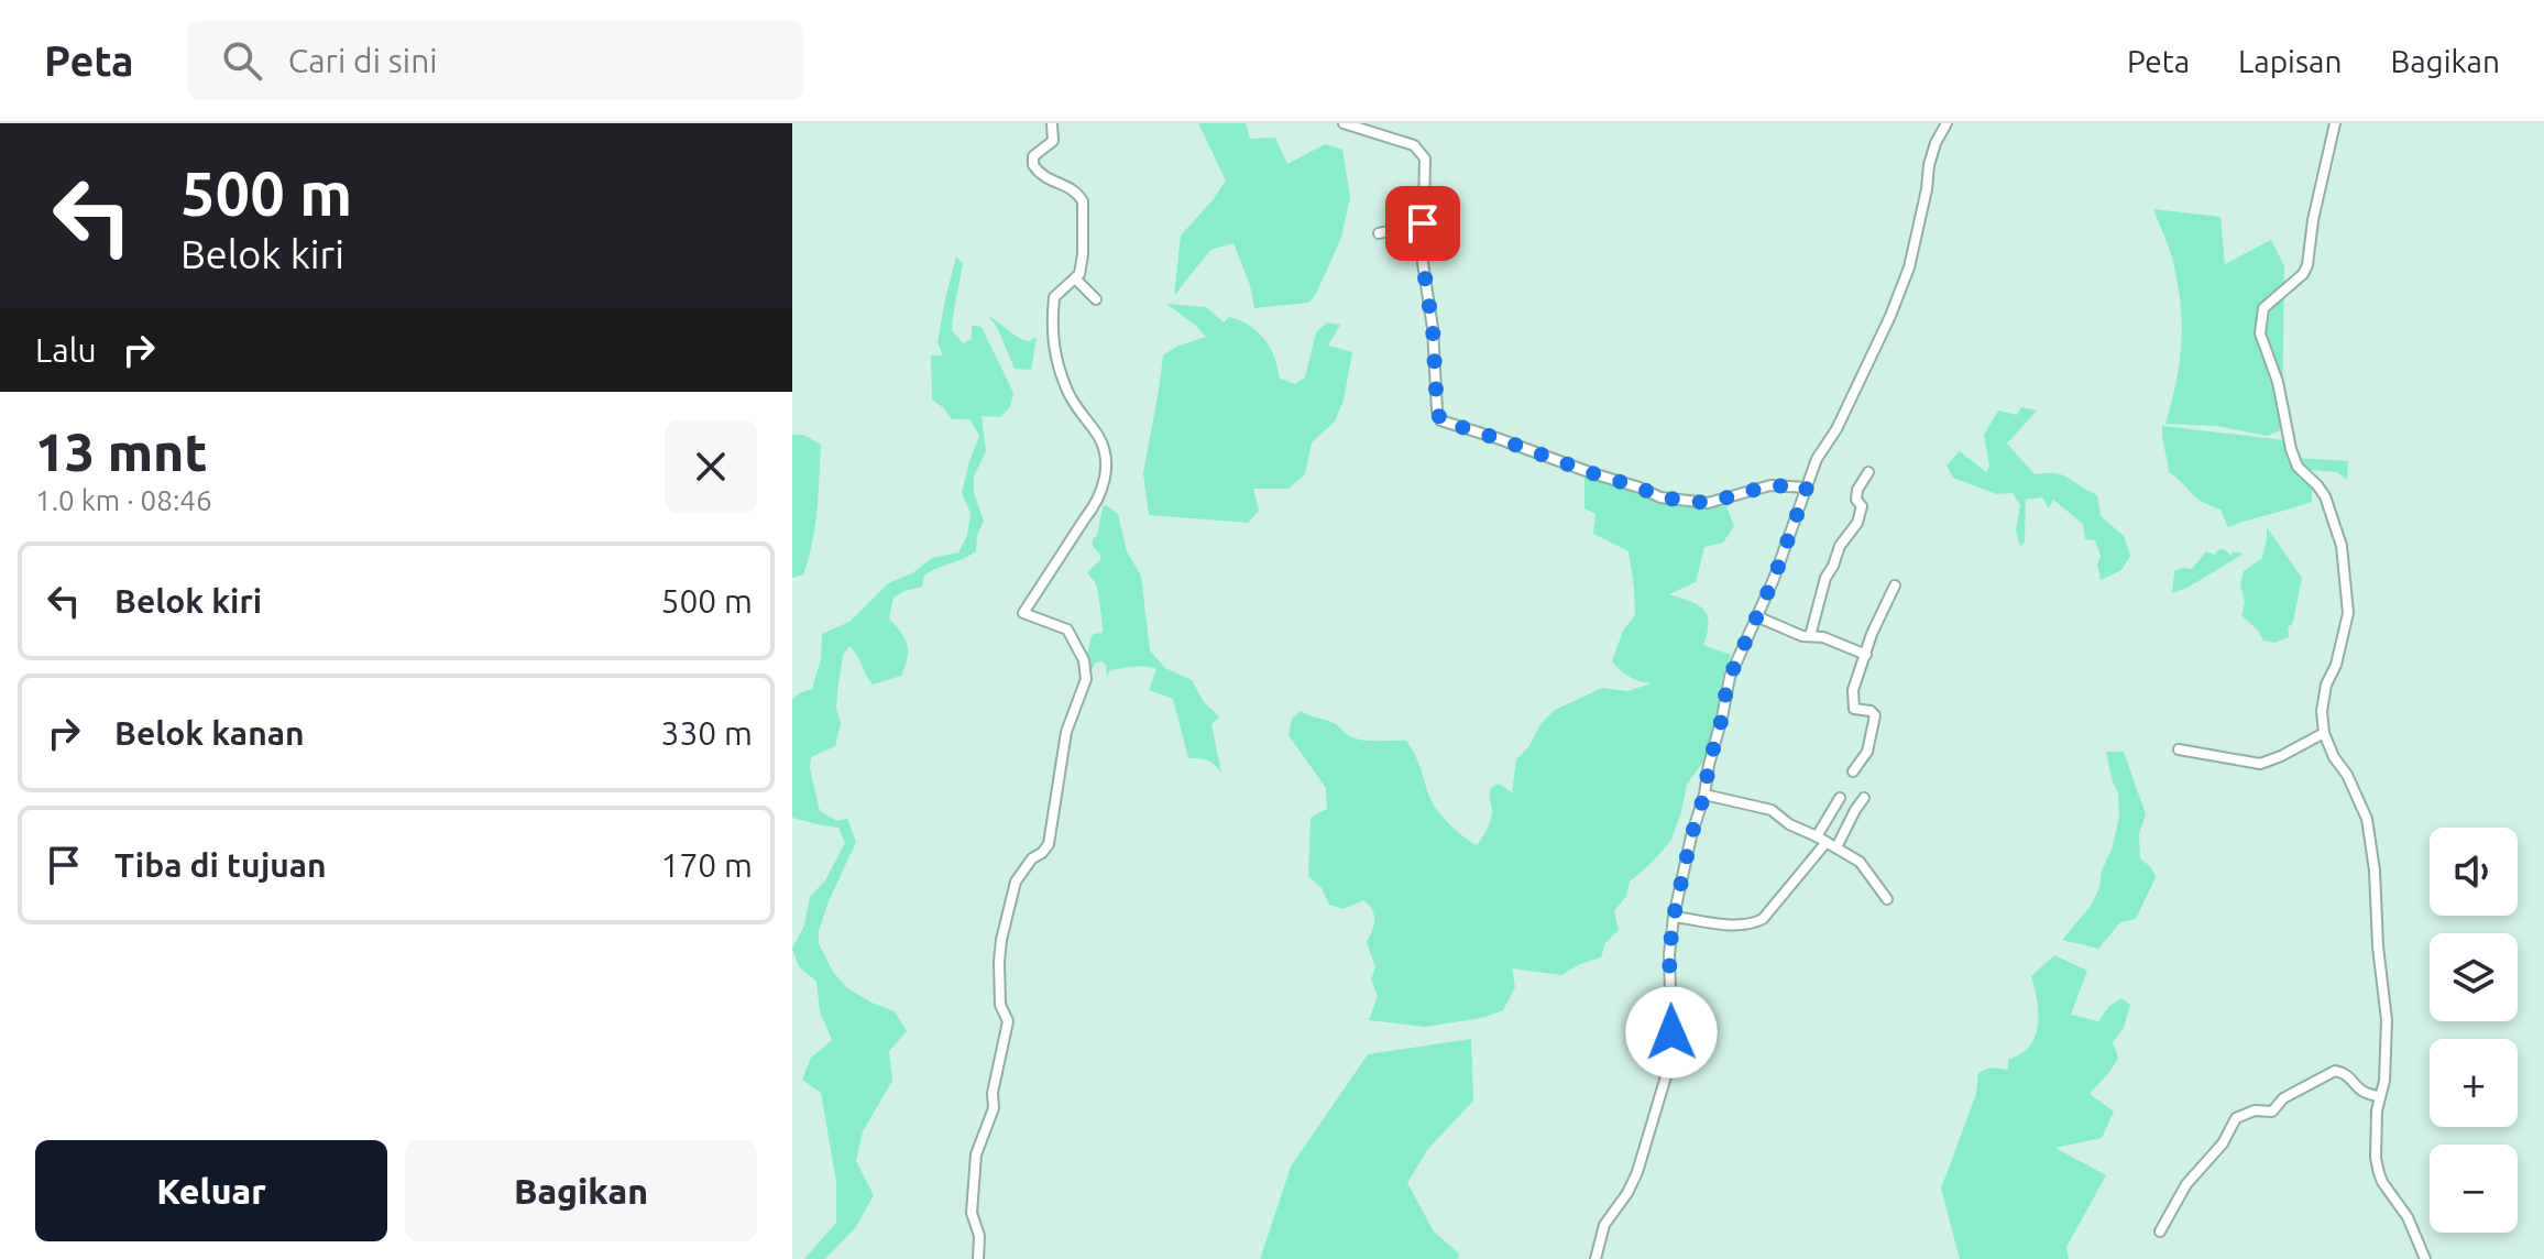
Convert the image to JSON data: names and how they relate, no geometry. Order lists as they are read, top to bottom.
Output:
{
  "page": {
    "header": "Peta",
    "search": "Cari di sini",
    "nav": ["Peta", "Lapisan", "Bagikan"],
    "turn": ["500 m", "Belok kiri"],
    "then": "Lalu",
    "heading": ["13 mnt", "1.0 km · 08:46"],
    "list": [
      {
        "name": "Belok kiri",
        "value": "500 m"
      },
      {
        "name": "Belok kanan",
        "value": "330 m"
      },
      {
        "name": "Tiba di tujuan",
        "value": "170 m"
      }
    ],
    "map_buttons": ["+", "−"],
    "buttons": ["Keluar", "Bagikan"]
  }
}
